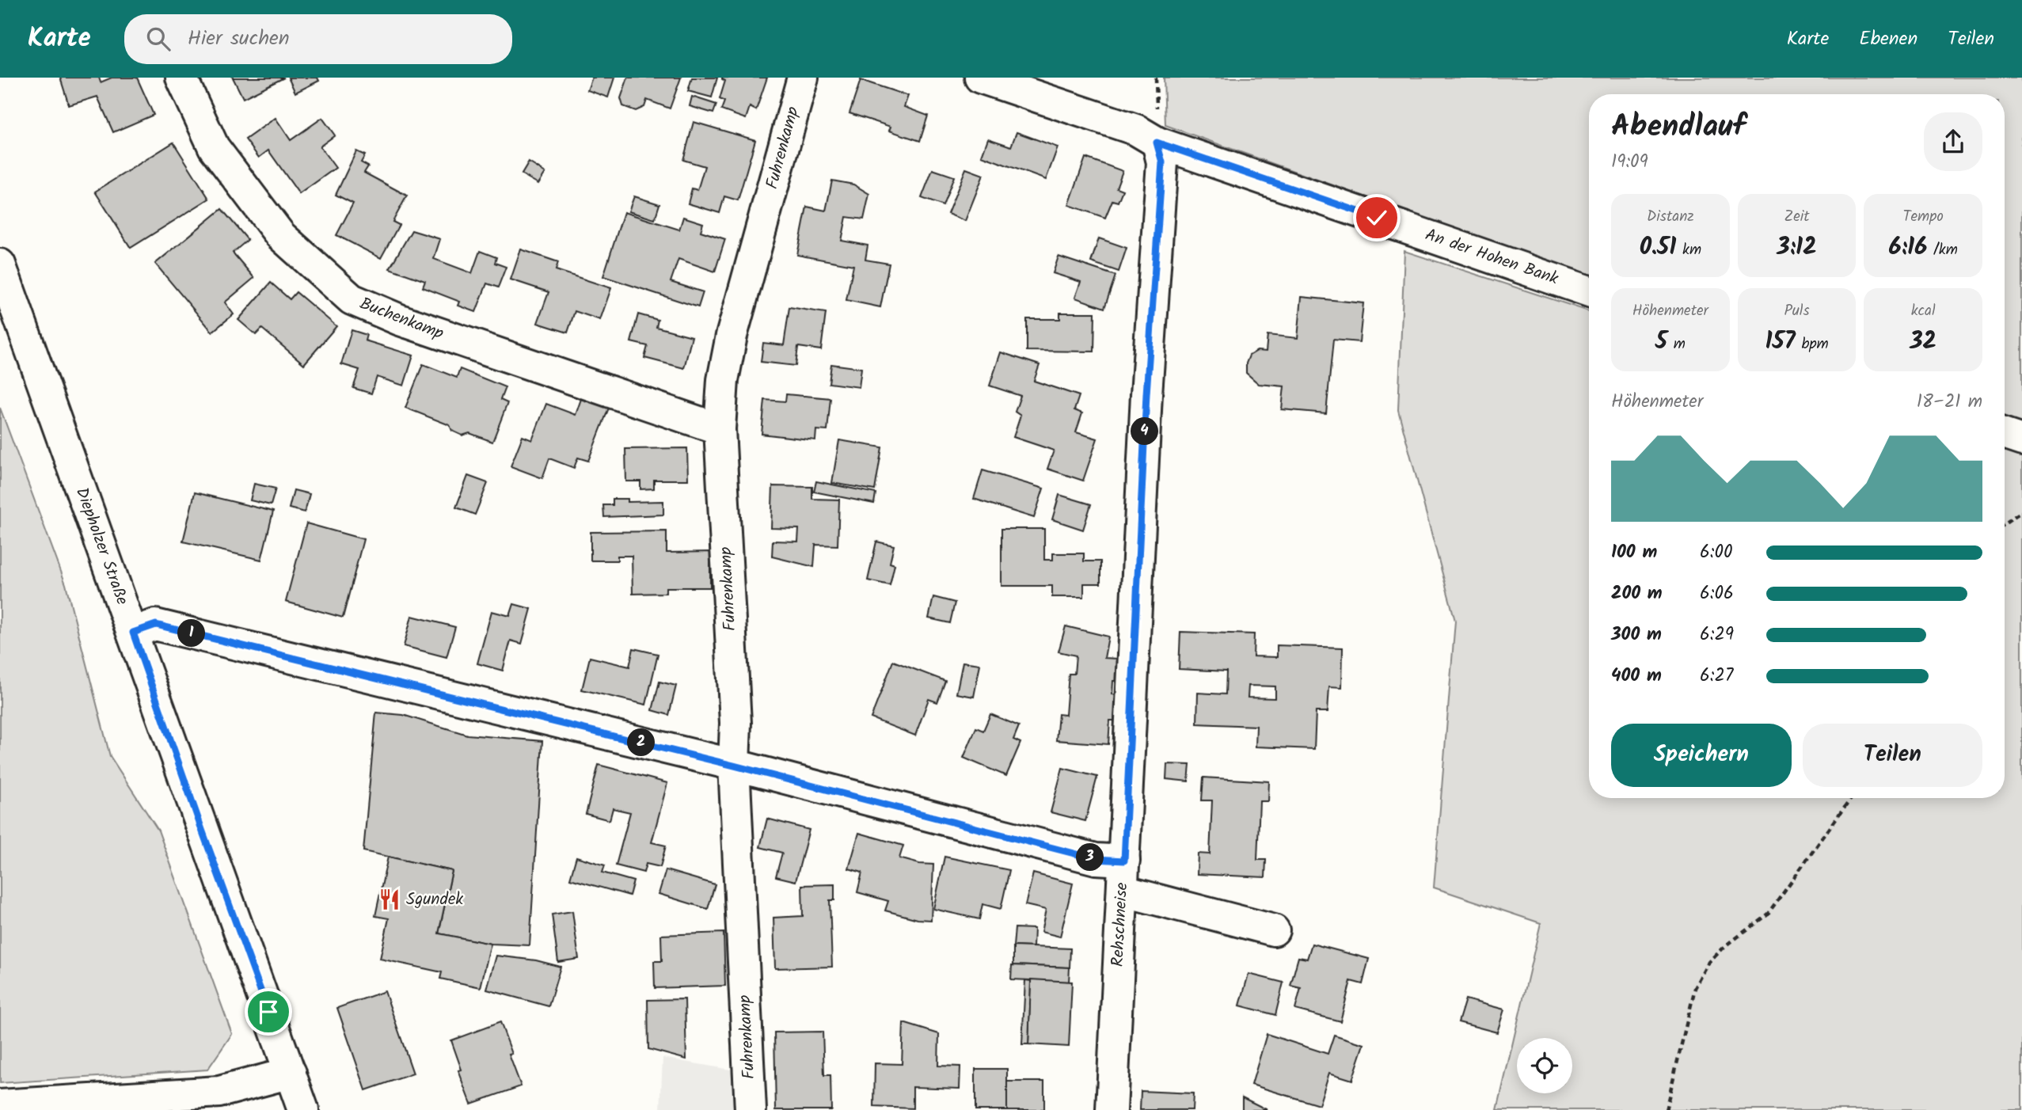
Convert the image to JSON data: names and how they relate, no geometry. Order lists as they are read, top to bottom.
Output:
{
  "streets": {
    "street": [
      "Fuhrenkamp",
      "An der Hohen Bank",
      "Buchenkamp",
      "Diepholzer Straße",
      "Rehschneise"
    ]
  },
  "crossings": [
    ["Fuhrenkamp", "Buchenkamp"],
    ["An der Hohen Bank", "Rehschneise"]
  ],
  "places": {
    "restaurant": ["Sgundek"]
  },
  "page": {
    "header": "Karte",
    "search": "Hier suchen",
    "nav": ["Karte", "Ebenen", "Teilen"],
    "heading": ["Abendlauf", "19:09"],
    "stats": [
      ["Distanz", "0.51 km"],
      ["Zeit", "3:12"],
      ["Tempo", "6:16 /km"],
      ["Höhenmeter", "5 m"],
      ["Puls", "157 bpm"],
      ["kcal", "32"]
    ],
    "chart": ["Höhenmeter", "18–21 m"],
    "pins": [
      "4",
      "1",
      "2",
      "3"
    ],
    "list": [
      {
        "name": "100 m",
        "note": "6:00"
      },
      {
        "name": "200 m",
        "note": "6:06"
      },
      {
        "name": "300 m",
        "note": "6:29"
      },
      {
        "name": "400 m",
        "note": "6:27"
      }
    ],
    "buttons": ["Speichern", "Teilen"]
  }
}
